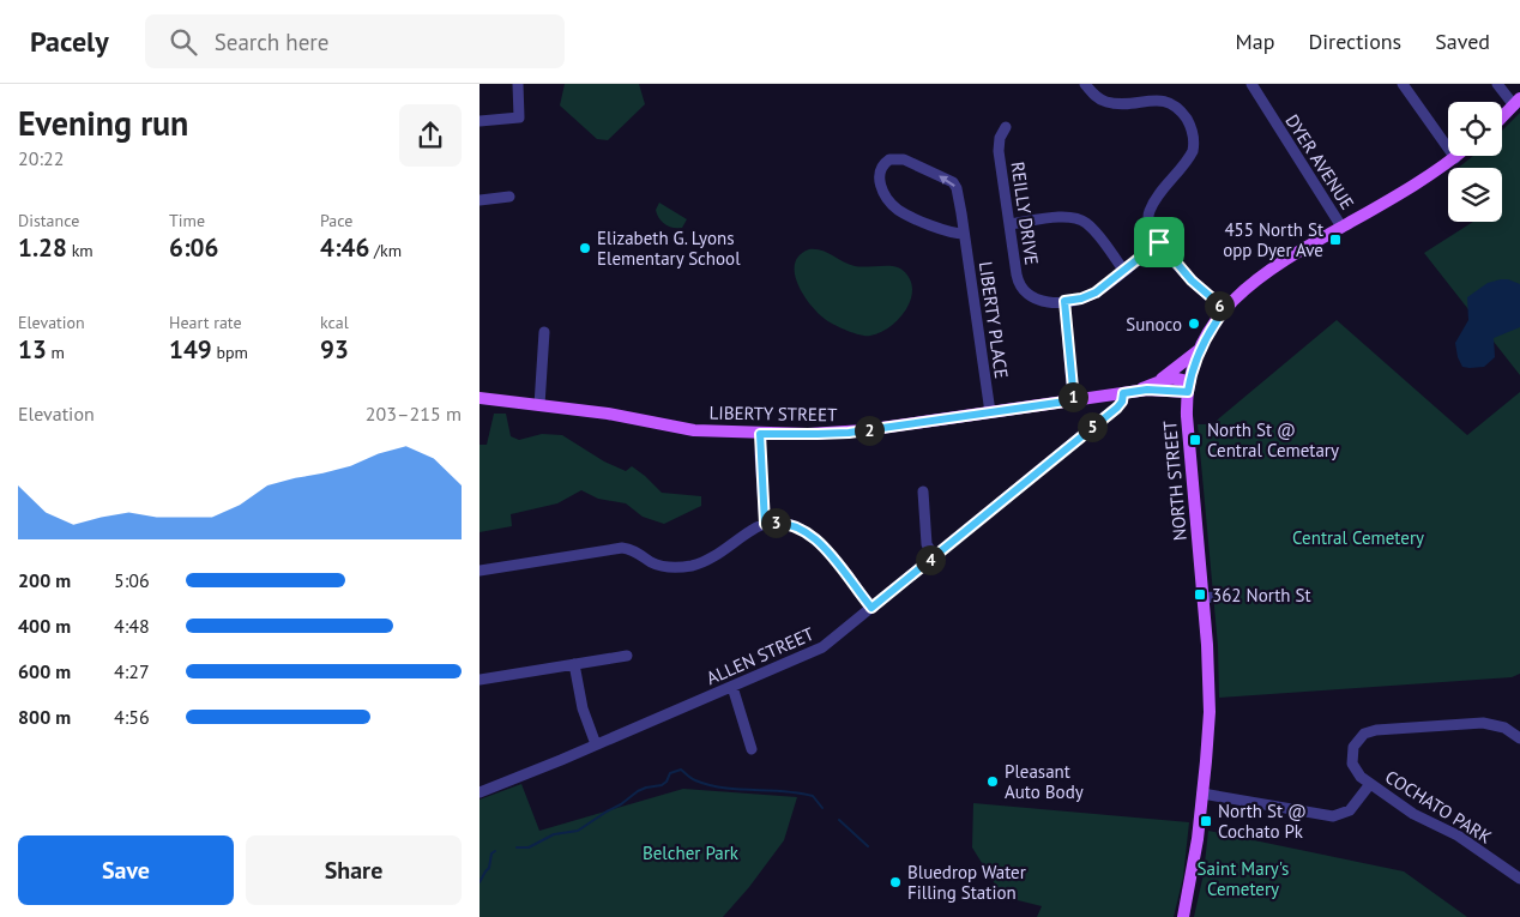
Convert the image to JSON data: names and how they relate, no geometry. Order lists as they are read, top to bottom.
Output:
{
  "streets": {
    "main road": ["LIBERTY STREET", "NORTH STREET"],
    "street": [
      "DYER AVENUE",
      "REILLY DRIVE",
      "LIBERTY PLACE",
      "ALLEN STREET",
      "COCHATO PARK"
    ]
  },
  "crossings": [
    ["DYER AVENUE", "NORTH STREET"],
    ["LIBERTY PLACE", "LIBERTY STREET"],
    ["LIBERTY STREET", "NORTH STREET"],
    ["LIBERTY STREET", "ALLEN STREET"],
    ["NORTH STREET", "COCHATO PARK"]
  ],
  "parks": ["Central Cemetery", "Belcher Park", "Saint Mary's Cemetery"],
  "places": {
    "transit": [
      "455 North St opp Dyer Ave",
      "North St @ Central Cemetary",
      "362 North St",
      "North St @ Cochato Pk"
    ],
    "other": [
      "Elizabeth G. Lyons Elementary School",
      "Sunoco",
      "Pleasant Auto Body",
      "Bluedrop Water Filling Station"
    ]
  },
  "page": {
    "header": "Pacely",
    "search": "Search here",
    "nav": ["Map", "Directions", "Saved"],
    "heading": ["Evening run", "20:22"],
    "stats": [
      ["Distance", "1.28 km"],
      ["Time", "6:06"],
      ["Pace", "4:46 /km"],
      ["Elevation", "13 m"],
      ["Heart rate", "149 bpm"],
      ["kcal", "93"]
    ],
    "pins": [
      "6",
      "1",
      "5",
      "2",
      "3",
      "4"
    ],
    "chart": ["Elevation", "203–215 m"],
    "list": [
      {
        "name": "200 m",
        "note": "5:06"
      },
      {
        "name": "400 m",
        "note": "4:48"
      },
      {
        "name": "600 m",
        "note": "4:27"
      },
      {
        "name": "800 m",
        "note": "4:56"
      }
    ],
    "buttons": ["Save", "Share"]
  }
}
